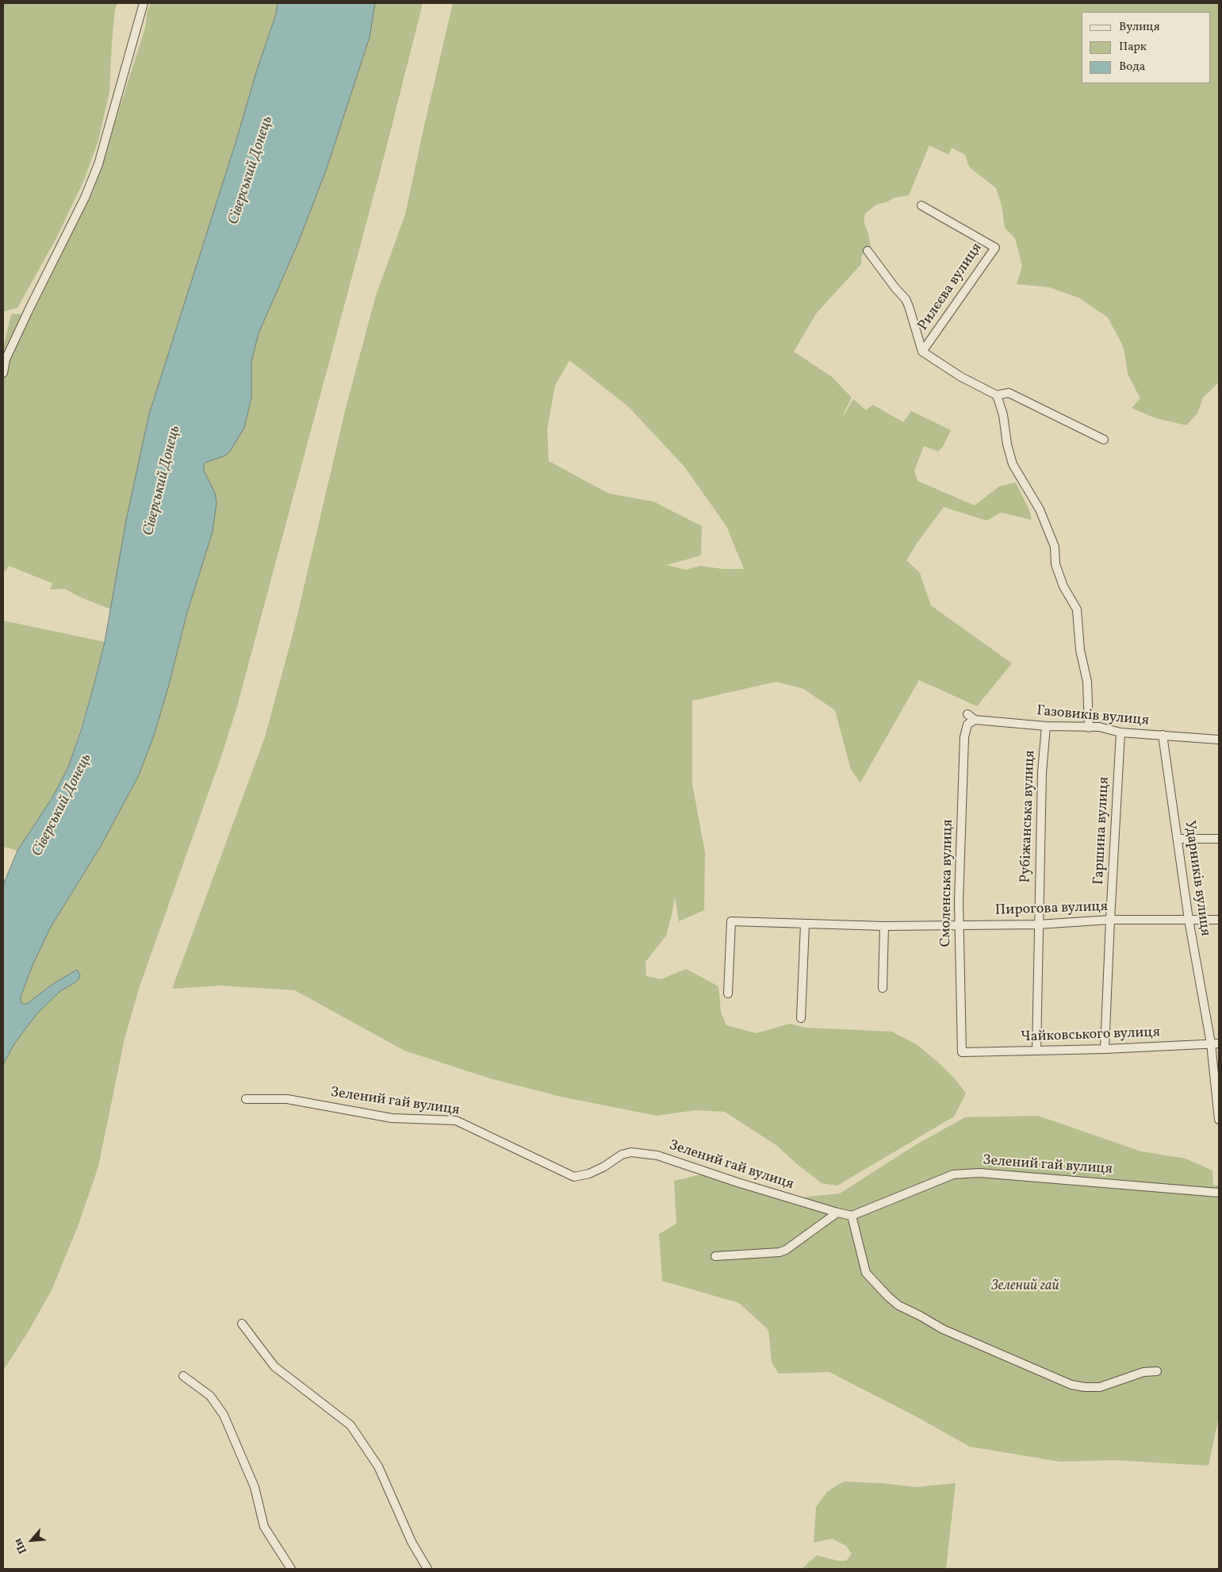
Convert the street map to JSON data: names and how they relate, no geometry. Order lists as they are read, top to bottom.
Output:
{
  "streets": {
    "street": [
      "Рилєєва вулиця",
      "Газовиків вулиця",
      "Рубіжанська вулиця",
      "Гаршина вулиця",
      "Ударників вулиця",
      "Смоленська вулиця",
      "Пирогова вулиця",
      "Чайковського вулиця",
      "Зелений гай вулиця"
    ]
  },
  "crossings": [
    ["Газовиків вулиця", "Рубіжанська вулиця"],
    ["Газовиків вулиця", "Гаршина вулиця"],
    ["Газовиків вулиця", "Ударників вулиця"],
    ["Газовиків вулиця", "Смоленська вулиця"],
    ["Рубіжанська вулиця", "Пирогова вулиця"],
    ["Рубіжанська вулиця", "Чайковського вулиця"],
    ["Гаршина вулиця", "Пирогова вулиця"],
    ["Гаршина вулиця", "Чайковського вулиця"],
    ["Ударників вулиця", "Пирогова вулиця"],
    ["Ударників вулиця", "Чайковського вулиця"],
    ["Смоленська вулиця", "Пирогова вулиця"],
    ["Смоленська вулиця", "Чайковського вулиця"]
  ],
  "water": ["Сіверський Донець"],
  "parks": ["Зелений гай"],
  "legend": ["Вулиця", "Парк", "Вода"],
  "north": "bottom left"
}
